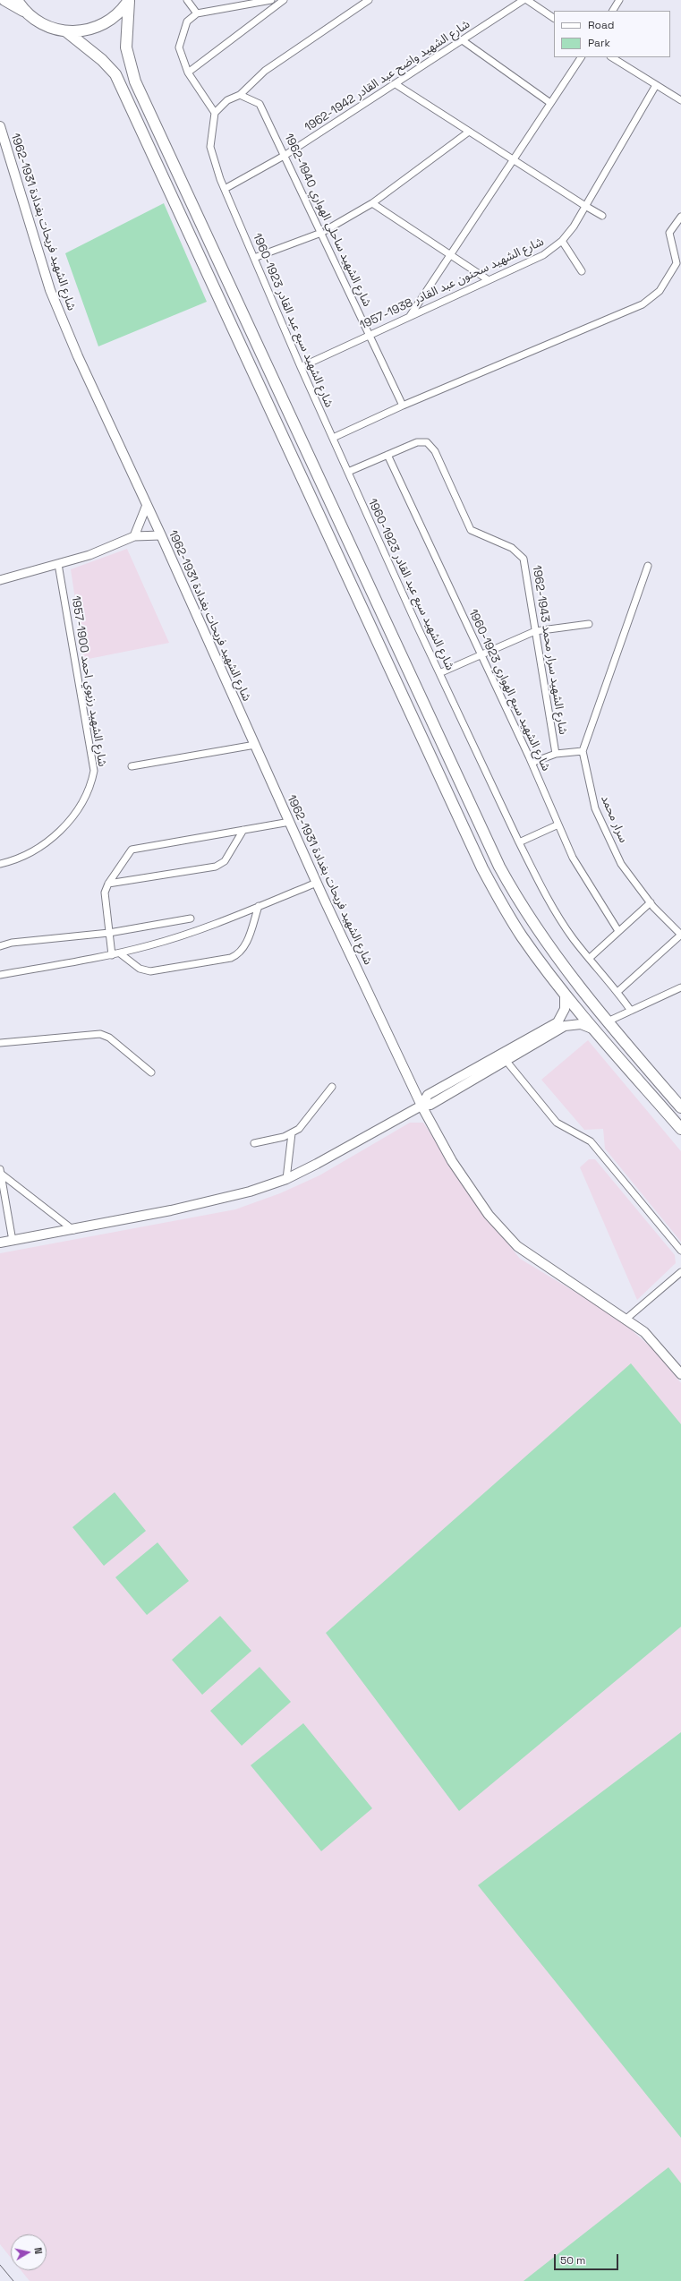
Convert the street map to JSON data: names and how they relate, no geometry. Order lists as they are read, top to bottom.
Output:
{
  "streets": {
    "main road": ["شارع الشهيد فريحات بغدادة 1931-1962"],
    "street": [
      "شارع الشهيد واضح عبد القادر 1942-1962",
      "شارع الشهيد ساحلي الهواري 1940-1962",
      "شارع الشهيد سحنون عبد القادر 1938-1957",
      "شارع الشهيد سبع عبد القادر 1923-1960",
      "شارع الشهيد سرار محمد 1943-1962",
      "شارع الشهيد رزيوي احمد 1900-1957",
      "شارع الشهيد سبع الهواري 1923-1960",
      "سرار محمد"
    ]
  },
  "crossings": [
    ["شارع الشهيد واضح عبد القادر 1942-1962", "شارع الشهيد ساحلي الهواري 1940-1962"],
    ["شارع الشهيد واضح عبد القادر 1942-1962", "شارع الشهيد سبع عبد القادر 1923-1960"],
    ["شارع الشهيد ساحلي الهواري 1940-1962", "شارع الشهيد سحنون عبد القادر 1938-1957"],
    ["شارع الشهيد سحنون عبد القادر 1938-1957", "شارع الشهيد سبع عبد القادر 1923-1960"],
    ["شارع الشهيد سبع عبد القادر 1923-1960", "شارع الشهيد سرار محمد 1943-1962"],
    ["شارع الشهيد سرار محمد 1943-1962", "شارع الشهيد سبع الهواري 1923-1960"]
  ],
  "legend": ["Road", "Park"],
  "scale_bar": "50 m",
  "north": "right"
}
